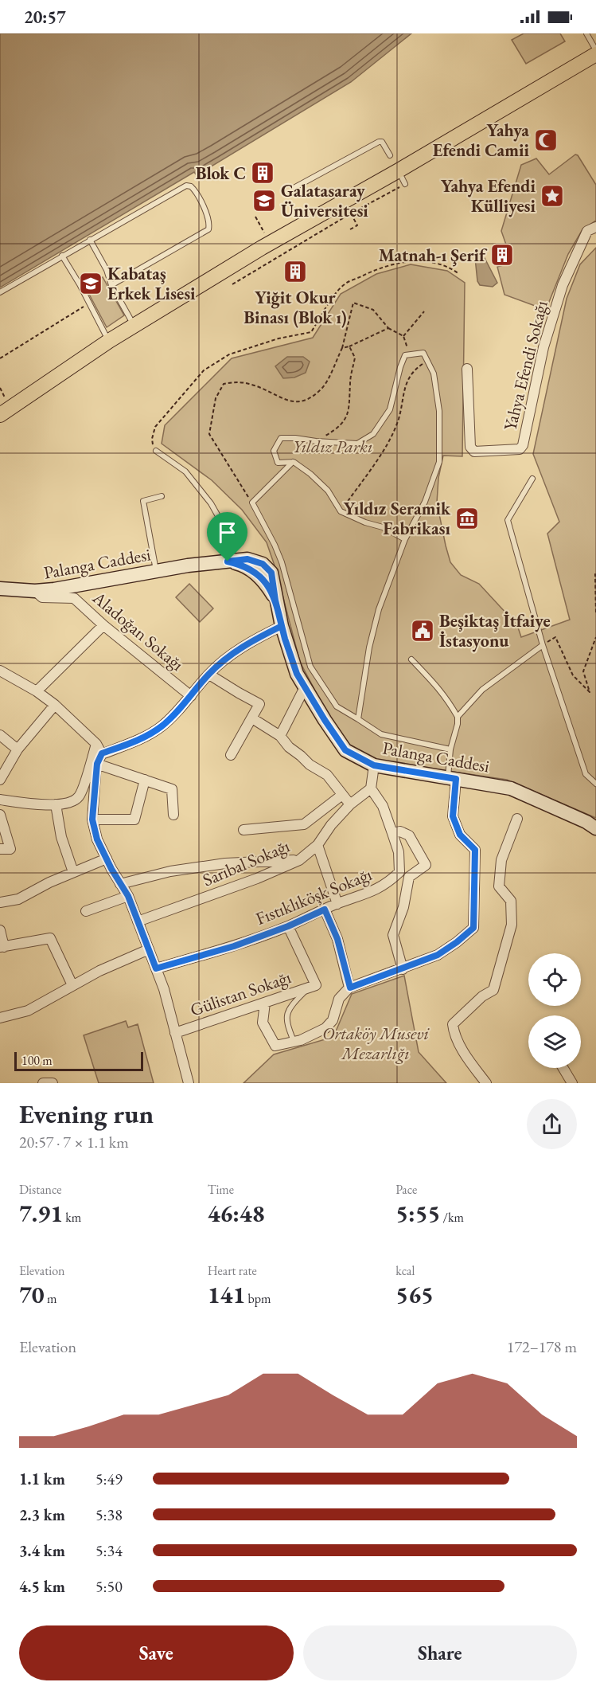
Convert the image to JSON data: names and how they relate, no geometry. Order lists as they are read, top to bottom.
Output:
{
  "streets": {
    "main road": ["Palanga Caddesi"],
    "street": [
      "Yahya Efendi Sokağı",
      "Aladoğan Sokağı",
      "Sarıbal Sokağı",
      "Fıstıklıköşk Sokağı",
      "Gülistan Sokağı"
    ]
  },
  "crossings": [
    ["Palanga Caddesi", "Aladoğan Sokağı"],
    ["Sarıbal Sokağı", "Fıstıklıköşk Sokağı"]
  ],
  "parks": ["Yıldız Parkı", "Ortaköy Musevi Mezarlığı"],
  "places": {
    "mosque": ["Yahya Efendi Camii"],
    "building": ["Blok C", "Matnah-ı Şerif", "Yiğit Okur Binası (Blok ı)"],
    "place": ["Yahya Efendi Külliyesi"],
    "school or university": ["Galatasaray Üniversitesi", "Kabataş Erkek Lisesi"],
    "museum": ["Yıldız Seramik Fabrikası"],
    "public building": ["Beşiktaş İtfaiye İstasyonu"]
  },
  "scale_bar": "100 m",
  "page": {
    "status": "20:57",
    "scale": "100 m",
    "heading": ["Evening run", "20:57 · 7 × 1.1 km"],
    "stats": [
      ["Distance", "7.91 km"],
      ["Time", "46:48"],
      ["Pace", "5:55 /km"],
      ["Elevation", "70 m"],
      ["Heart rate", "141 bpm"],
      ["kcal", "565"]
    ],
    "chart": ["Elevation", "172–178 m"],
    "list": [
      {
        "name": "1.1 km",
        "note": "5:49"
      },
      {
        "name": "2.3 km",
        "note": "5:38"
      },
      {
        "name": "3.4 km",
        "note": "5:34"
      },
      {
        "name": "4.5 km",
        "note": "5:50"
      }
    ],
    "buttons": ["Save", "Share"]
  }
}
